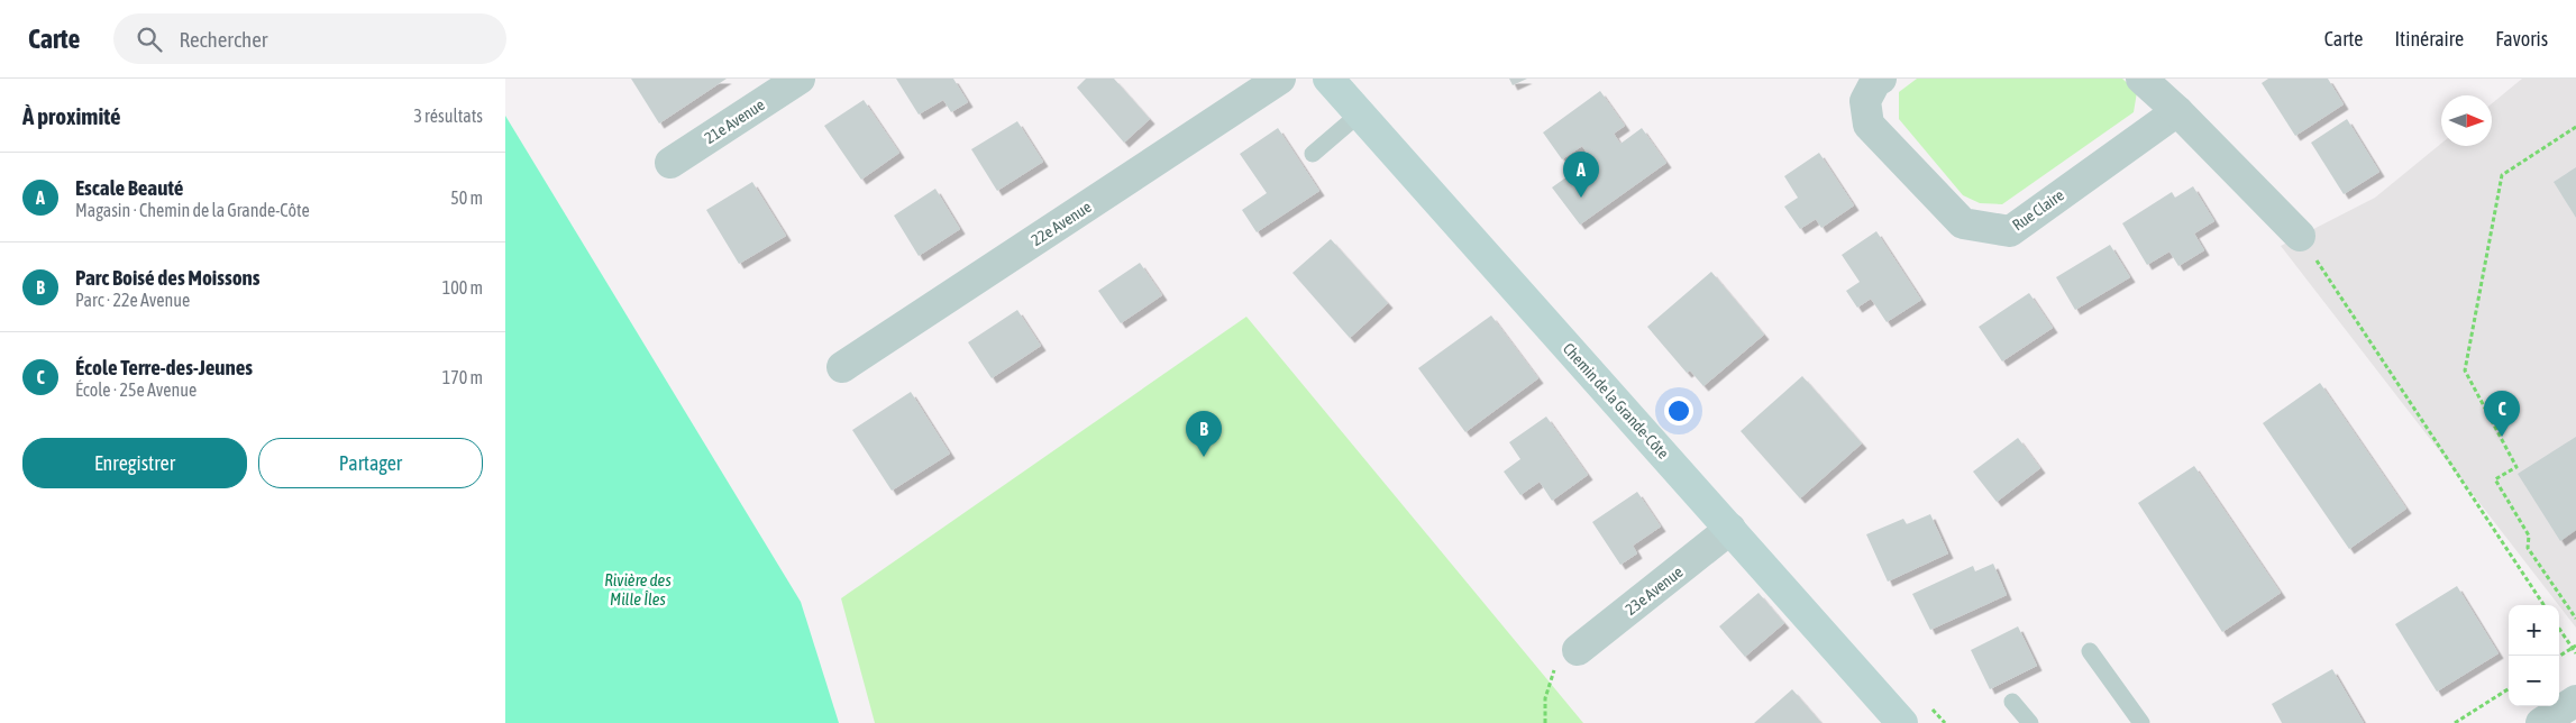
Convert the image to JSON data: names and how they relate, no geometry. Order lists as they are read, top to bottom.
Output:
{
  "streets": {
    "main road": ["Chemin de la Grande-Côte"],
    "street": [
      "21e Avenue",
      "Rue Claire",
      "22e Avenue",
      "23e Avenue"
    ]
  },
  "crossings": [
    ["Chemin de la Grande-Côte", "23e Avenue"]
  ],
  "water": ["Rivière des Mille Îles"],
  "north": "right",
  "page": {
    "header": "Carte",
    "search": "Rechercher",
    "nav": ["Carte", "Itinéraire", "Favoris"],
    "heading": ["À proximité", "3 résultats"],
    "list": [
      {
        "mark": "A",
        "name": "Escale Beauté",
        "note": "Magasin · Chemin de la Grande-Côte",
        "value": "50 m"
      },
      {
        "mark": "B",
        "name": "Parc Boisé des Moissons",
        "note": "Parc · 22e Avenue",
        "value": "100 m"
      },
      {
        "mark": "C",
        "name": "École Terre-des-Jeunes",
        "note": "École · 25e Avenue",
        "value": "170 m"
      }
    ],
    "pins": ["A", "C", "B"],
    "buttons": ["Enregistrer", "Partager"],
    "map_buttons": ["+", "−"]
  }
}
